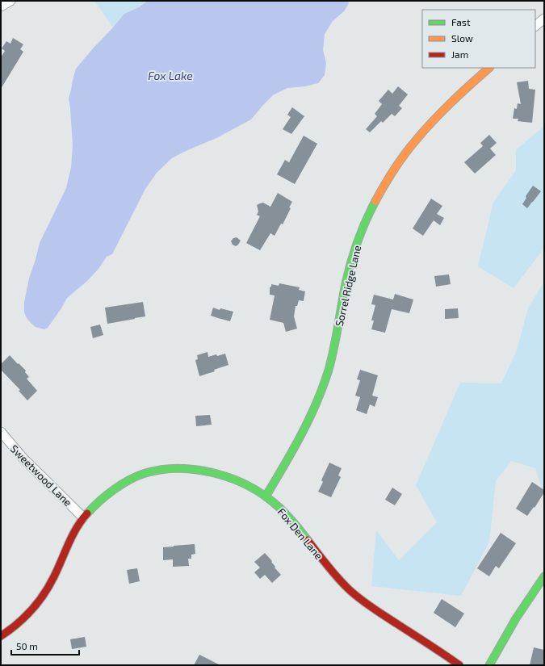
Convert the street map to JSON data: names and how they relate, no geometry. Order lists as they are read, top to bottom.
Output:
{
  "streets": {
    "street": ["Sorrel Ridge Lane", "Sweetwood Lane", "Fox Den Lane"]
  },
  "crossings": [
    ["Sorrel Ridge Lane", "Fox Den Lane"],
    ["Sweetwood Lane", "Fox Den Lane"]
  ],
  "water": ["Fox Lake"],
  "legend": ["Fast", "Slow", "Jam"],
  "scale_bar": "50 m"
}
